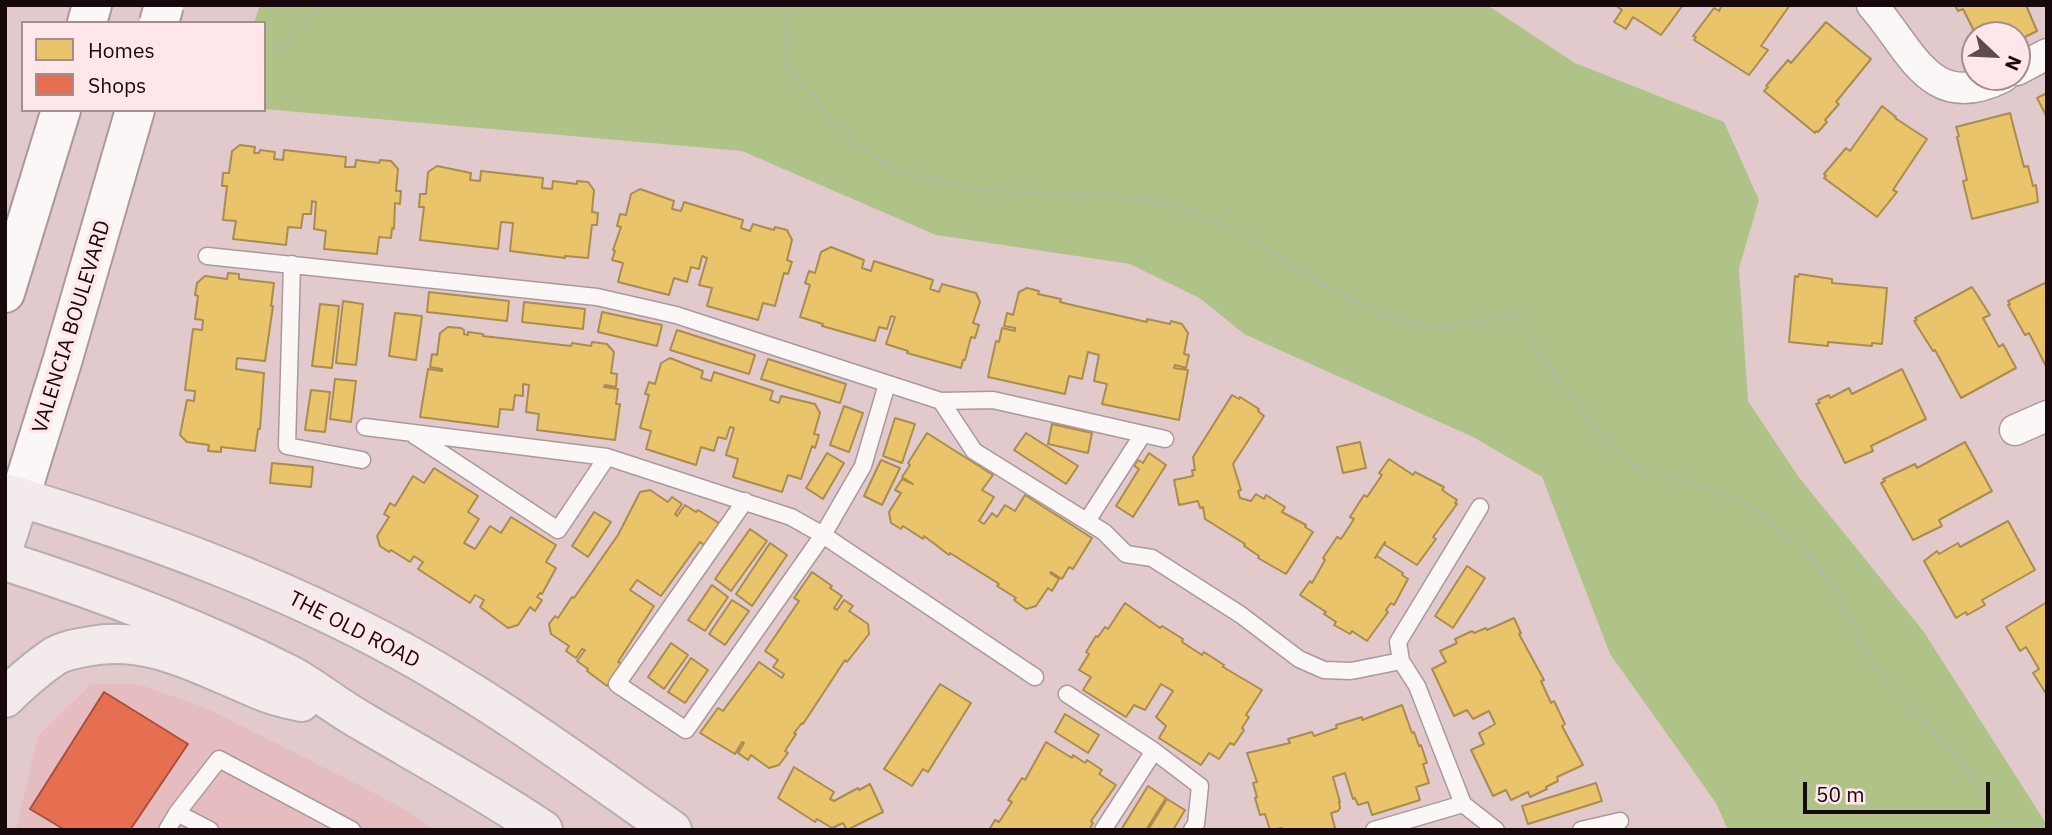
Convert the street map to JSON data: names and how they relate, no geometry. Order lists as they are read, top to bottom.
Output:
{
  "streets": {
    "main road": ["VALENCIA BOULEVARD", "THE OLD ROAD"]
  },
  "crossings": [
    ["VALENCIA BOULEVARD", "THE OLD ROAD"]
  ],
  "legend": ["Homes", "Shops"],
  "scale_bar": "50 m",
  "north": "bottom right"
}
